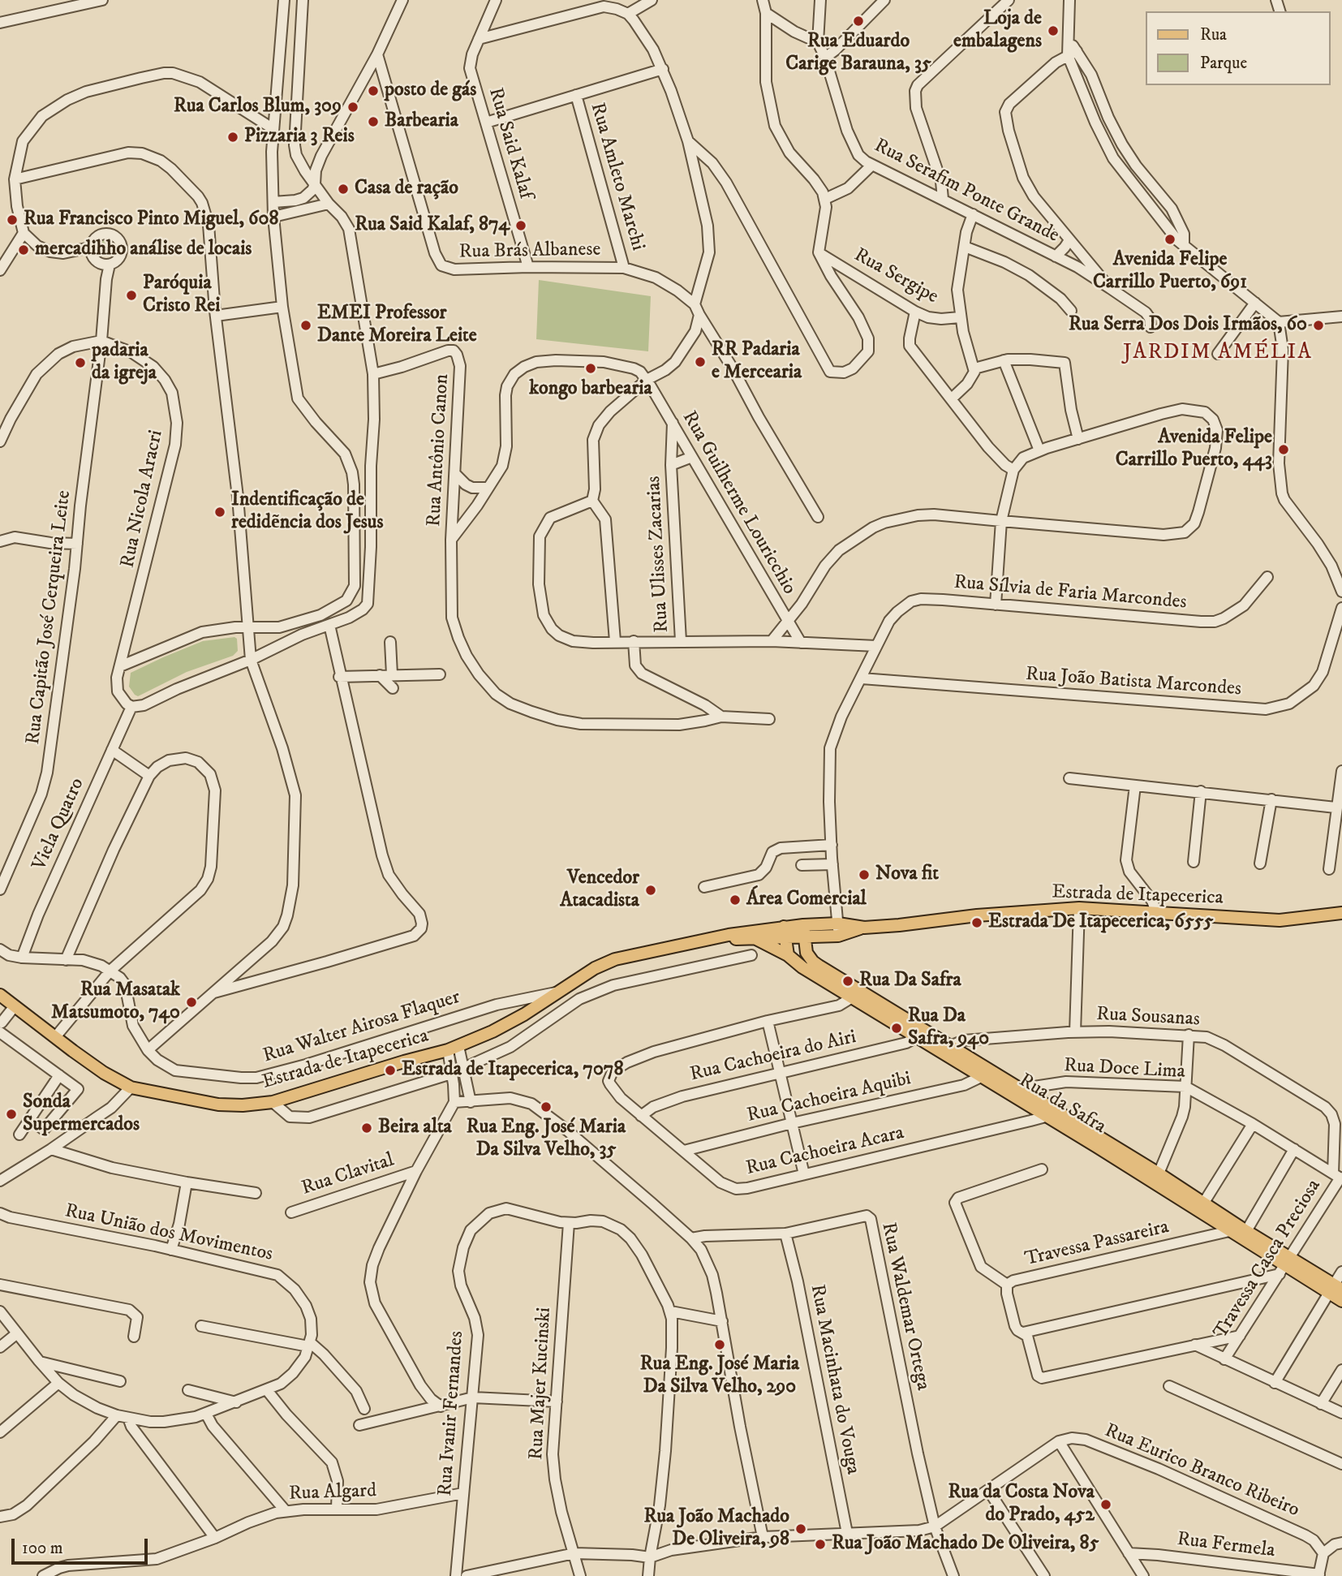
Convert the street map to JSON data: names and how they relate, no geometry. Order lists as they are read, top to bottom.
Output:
{
  "streets": {
    "main road": ["Estrada de Itapecerica", "Rua da Safra"],
    "street": [
      "Rua Said Kalaf",
      "Rua Amleto Marchi",
      "Rua Serafim Ponte Grande",
      "Rua Brás Albanese",
      "Rua Sergipe",
      "Rua Antônio Canon",
      "Rua Nicola Aracri",
      "Rua Guilherme Louricchio",
      "Rua Ulisses Zacarias",
      "Rua Sílvia de Faria Marcondes",
      "Rua Capitão José Cerqueira Leite",
      "Rua João Batista Marcondes",
      "Viela Quatro",
      "Rua Sousanas",
      "Rua Walter Airosa Flaquer",
      "Rua Cachoeira do Airi",
      "Rua Doce Lima",
      "Rua Cachoeira Aquibi",
      "Rua Cachoeira Acara",
      "Rua Clavital",
      "Rua União dos Movimentos",
      "Travessa Passareira",
      "Travessa Casca Preciosa",
      "Rua Waldemar Ortega",
      "Rua Macinhata do Vouga",
      "Rua Majer Kucinski",
      "Rua Ivanir Fernandes",
      "Rua Eurico Branco Ribeiro",
      "Rua Algard",
      "Rua Fermela"
    ]
  },
  "crossings": [
    ["Rua Said Kalaf", "Rua Brás Albanese"],
    ["Rua Amleto Marchi", "Rua Brás Albanese"],
    ["Rua Serafim Ponte Grande", "Rua Sergipe"],
    ["Rua Nicola Aracri", "Rua Capitão José Cerqueira Leite"],
    ["Rua Nicola Aracri", "Viela Quatro"],
    ["Rua Guilherme Louricchio", "Rua Ulisses Zacarias"],
    ["Rua Sílvia de Faria Marcondes", "Rua João Batista Marcondes"],
    ["Estrada de Itapecerica", "Rua Walter Airosa Flaquer"],
    ["Estrada de Itapecerica", "Rua da Safra"],
    ["Rua Sousanas", "Rua Doce Lima"],
    ["Rua Sousanas", "Rua da Safra"],
    ["Rua Sousanas", "Travessa Casca Preciosa"],
    ["Rua Cachoeira do Airi", "Rua da Safra"],
    ["Rua Cachoeira do Airi", "Rua Cachoeira Acara"],
    ["Rua Doce Lima", "Rua da Safra"],
    ["Rua Doce Lima", "Travessa Casca Preciosa"],
    ["Rua Cachoeira Aquibi", "Rua da Safra"],
    ["Rua Cachoeira Aquibi", "Rua Cachoeira Acara"],
    ["Rua da Safra", "Rua Cachoeira Acara"],
    ["Rua da Safra", "Travessa Passareira"],
    ["Rua da Safra", "Travessa Casca Preciosa"],
    ["Travessa Passareira", "Travessa Casca Preciosa"],
    ["Rua Waldemar Ortega", "Rua Macinhata do Vouga"],
    ["Rua Majer Kucinski", "Rua Ivanir Fernandes"],
    ["Rua Ivanir Fernandes", "Rua Algard"]
  ],
  "districts": ["JARDIM AMÉLIA"],
  "places": [
    "Rua Eduardo Carige Barauna, 35",
    "Loja de embalagens",
    "posto de gás",
    "Rua Carlos Blum, 309",
    "Barbearia",
    "Pizzaria 3 Reis",
    "Casa de ração",
    "Rua Francisco Pinto Miguel, 608",
    "Rua Said Kalaf, 874",
    "Avenida Felipe Carrillo Puerto, 691",
    "mercadihho análise de locais",
    "Paróquia Cristo Rei",
    "EMEI Professor Dante Moreira Leite",
    "Rua Serra Dos Dois Irmãos, 60",
    "RR Padaria e Mercearia",
    "padaria da igreja",
    "kongo barbearia",
    "Avenida Felipe Carrillo Puerto, 443",
    "Indentificação de redidẽncia dos Jesus",
    "Nova fit",
    "Vencedor Atacadista",
    "Área Comercial",
    "Estrada De Itapecerica, 6555",
    "Rua Da Safra",
    "Rua Masatak Matsumoto, 740",
    "Rua Da Safra, 940",
    "Estrada de Itapecerica, 7078",
    "Rua Eng. José Maria Da Silva Velho, 35",
    "Sonda Supermercados",
    "Beira alta",
    "Rua Eng. José Maria Da Silva Velho, 290",
    "Rua da Costa Nova do Prado, 452",
    "Rua João Machado De Oliveira, 98",
    "Rua João Machado De Oliveira, 85"
  ],
  "legend": ["Rua", "Parque"],
  "scale_bar": "100 m"
}
